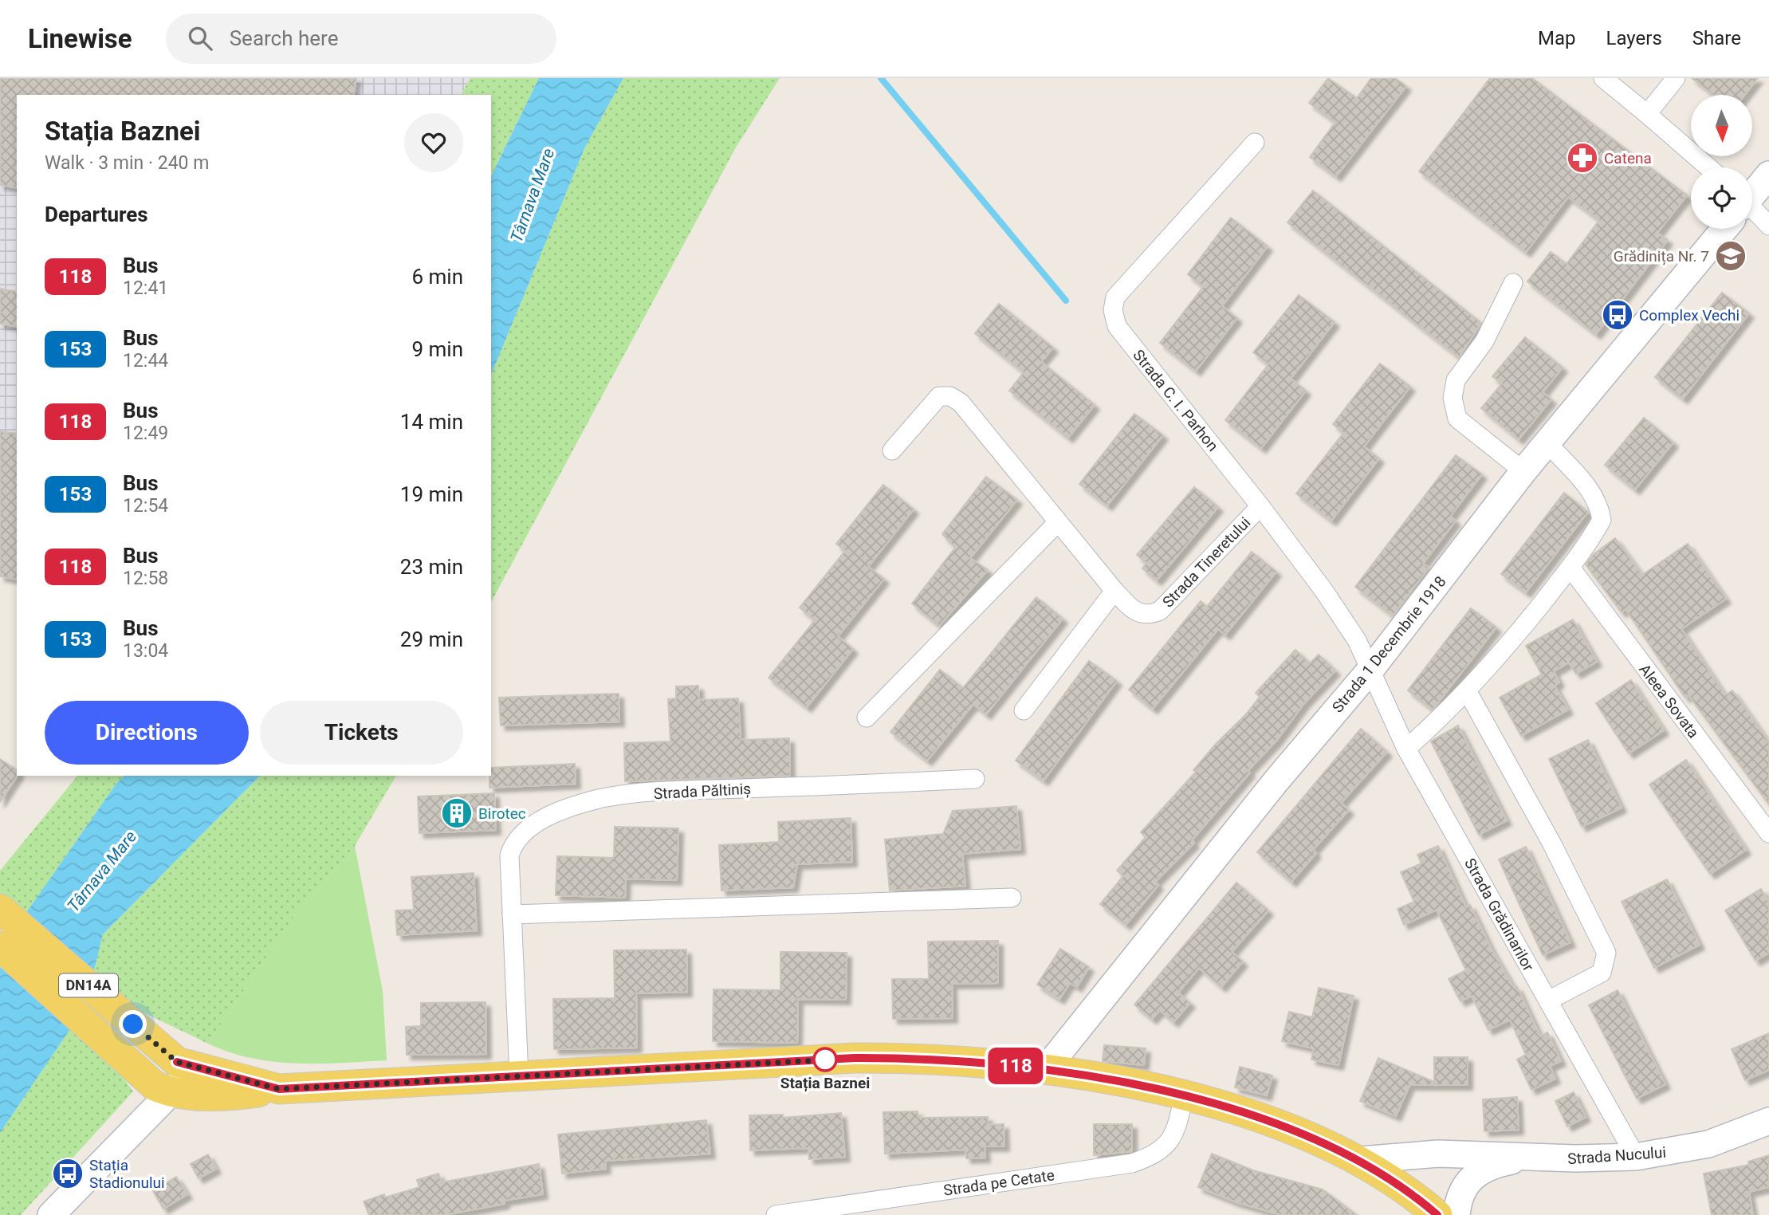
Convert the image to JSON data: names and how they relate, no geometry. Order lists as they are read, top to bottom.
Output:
{
  "streets": {
    "main road": ["Strada 1 Decembrie 1918", "DN14A", "Strada Nucului"],
    "street": [
      "Strada C. I. Parhon",
      "Strada Tineretului",
      "Aleea Sovata",
      "Strada Păltiniș",
      "Strada Grădinarilor",
      "Strada pe Cetate"
    ]
  },
  "crossings": [
    ["Strada C. I. Parhon", "Strada Tineretului"],
    ["Strada C. I. Parhon", "Strada 1 Decembrie 1918"],
    ["Strada C. I. Parhon", "Strada Grădinarilor"],
    ["Strada 1 Decembrie 1918", "Strada Grădinarilor"],
    ["Strada 1 Decembrie 1918", "DN14A"],
    ["Strada Păltiniș", "DN14A"],
    ["Strada Grădinarilor", "Strada Nucului"],
    ["DN14A", "Strada Nucului"],
    ["DN14A", "Strada pe Cetate"]
  ],
  "water": ["Târnava Mare"],
  "places": {
    "pharmacy": ["Catena"],
    "school or university": ["Grădinița Nr. 7"],
    "bus stop": ["Complex Vechi", "Stația Stadionului"],
    "building": ["Birotec"],
    "other": ["Stația Baznei"]
  },
  "lines": ["bus line 118"],
  "north": "bottom",
  "page": {
    "header": "Linewise",
    "search": "Search here",
    "nav": ["Map", "Layers", "Share"],
    "on_map": "118",
    "heading": [
      ["Stația Baznei", "Walk · 3 min · 240 m"],
      "Departures"
    ],
    "list": [
      {
        "mark": "118",
        "name": "Bus",
        "note": "12:41",
        "value": "6 min"
      },
      {
        "mark": "153",
        "name": "Bus",
        "note": "12:44",
        "value": "9 min"
      },
      {
        "mark": "118",
        "name": "Bus",
        "note": "12:49",
        "value": "14 min"
      },
      {
        "mark": "153",
        "name": "Bus",
        "note": "12:54",
        "value": "19 min"
      },
      {
        "mark": "118",
        "name": "Bus",
        "note": "12:58",
        "value": "23 min"
      },
      {
        "mark": "153",
        "name": "Bus",
        "note": "13:04",
        "value": "29 min"
      }
    ],
    "buttons": ["Directions", "Tickets"]
  }
}
